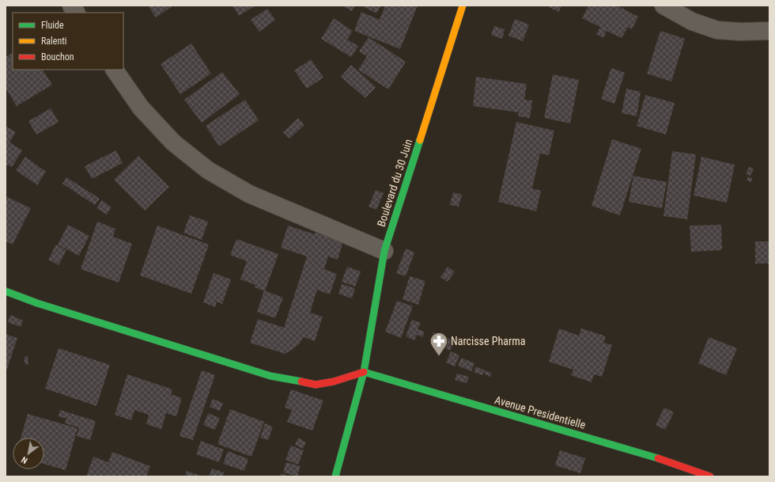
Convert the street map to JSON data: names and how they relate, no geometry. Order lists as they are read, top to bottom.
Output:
{
  "streets": {
    "street": ["Boulevard du 30 Juin", "Avenue Presidentielle"]
  },
  "crossings": [
    ["Boulevard du 30 Juin", "Avenue Presidentielle"]
  ],
  "places": {
    "pharmacy": ["Narcisse Pharma"]
  },
  "legend": ["Fluide", "Ralenti", "Bouchon"],
  "north": "bottom left"
}
